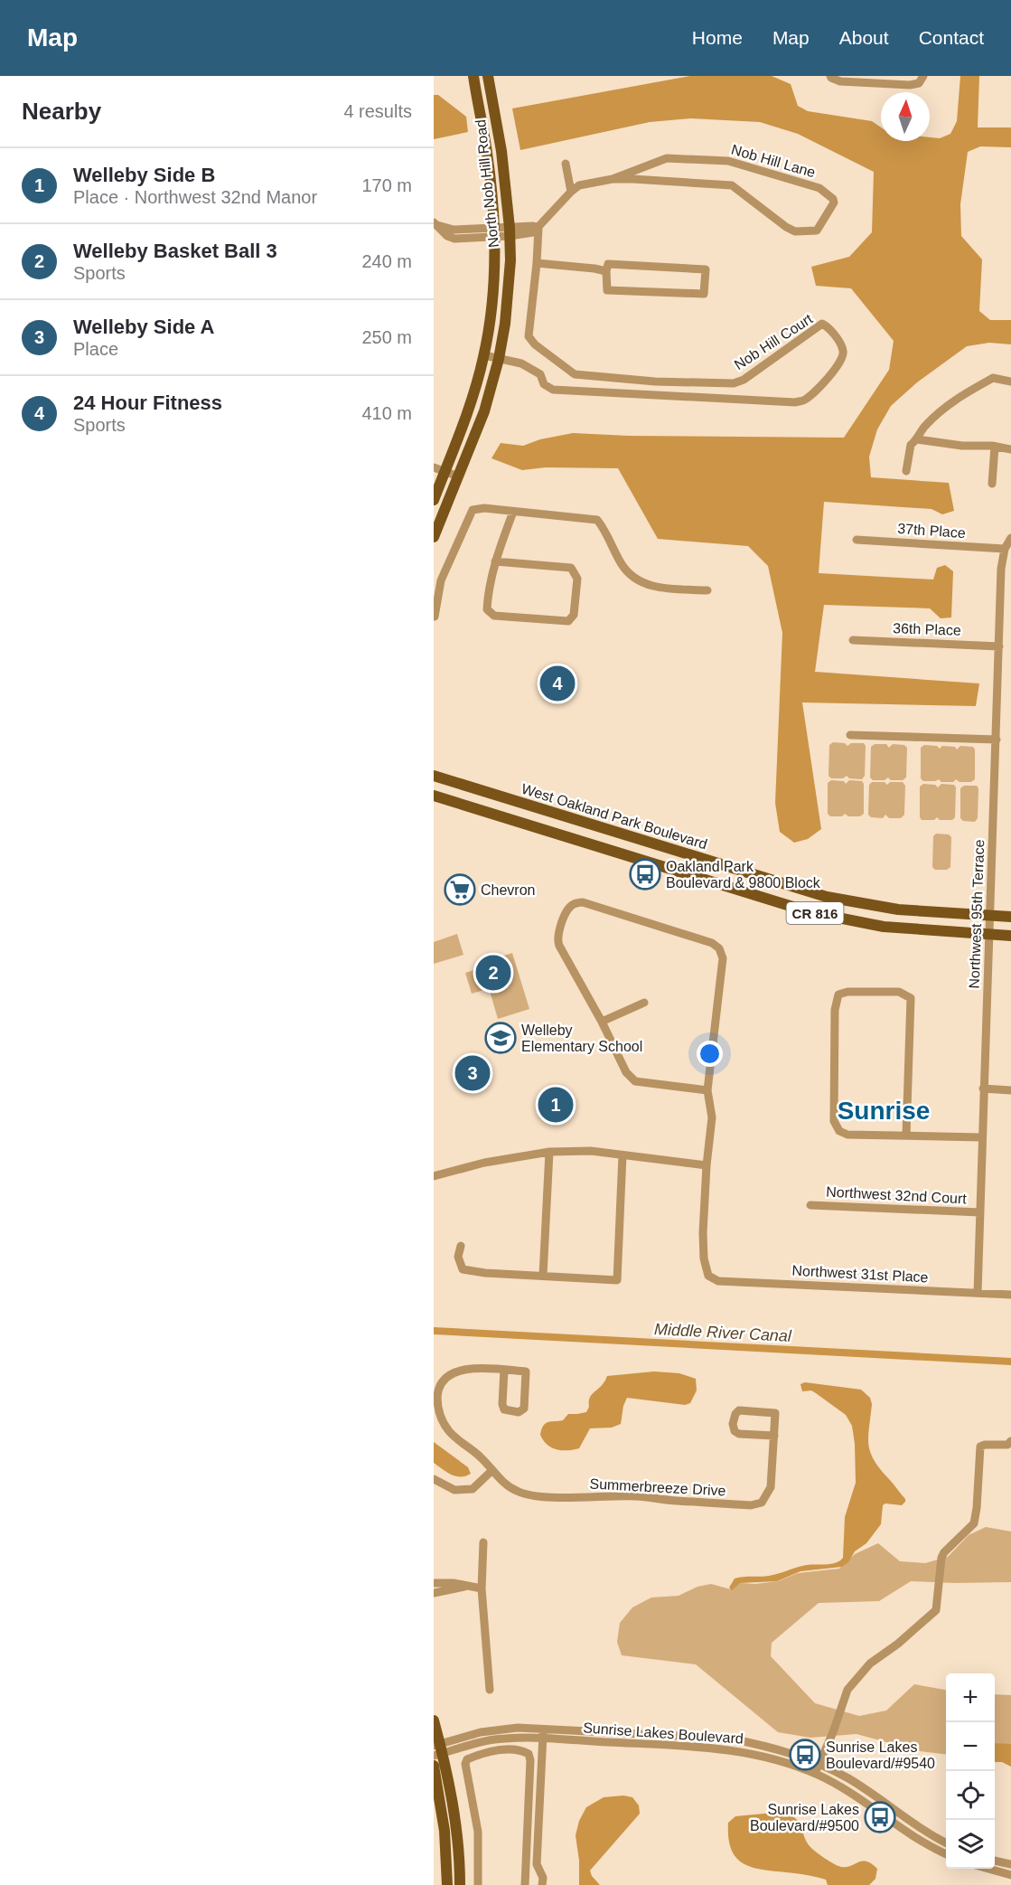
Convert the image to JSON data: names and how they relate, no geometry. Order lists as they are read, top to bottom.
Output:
{
  "streets": {
    "main road": ["North Nob Hill Road", "West Oakland Park Boulevard", "CR 816"],
    "street": [
      "Nob Hill Lane",
      "Nob Hill Court",
      "37th Place",
      "36th Place",
      "Northwest 95th Terrace",
      "Northwest 32nd Court",
      "Northwest 31st Place",
      "Summerbreeze Drive",
      "Sunrise Lakes Boulevard"
    ]
  },
  "crossings": [
    ["Nob Hill Lane", "Nob Hill Court"],
    ["North Nob Hill Road", "Nob Hill Court"],
    ["37th Place", "Northwest 95th Terrace"],
    ["36th Place", "Northwest 95th Terrace"],
    ["West Oakland Park Boulevard", "Northwest 95th Terrace"],
    ["CR 816", "Northwest 95th Terrace"],
    ["Northwest 95th Terrace", "Northwest 32nd Court"],
    ["Northwest 95th Terrace", "Northwest 31st Place"]
  ],
  "districts": ["Sunrise"],
  "water": ["Middle River Canal"],
  "places": {
    "bus stop": ["Oakland Park Boulevard & 9800 Block", "Sunrise Lakes Boulevard/#9540", "Sunrise Lakes Boulevard/#9500"],
    "supermarket": ["Chevron"],
    "school or university": ["Welleby Elementary School"]
  },
  "north": "top",
  "page": {
    "header": "Map",
    "nav": [
      "Home",
      "Map",
      "About",
      "Contact"
    ],
    "heading": ["Nearby", "4 results"],
    "list": [
      {
        "mark": "1",
        "name": "Welleby Side B",
        "note": "Place · Northwest 32nd Manor",
        "value": "170 m"
      },
      {
        "mark": "2",
        "name": "Welleby Basket Ball 3",
        "note": "Sports",
        "value": "240 m"
      },
      {
        "mark": "3",
        "name": "Welleby Side A",
        "note": "Place",
        "value": "250 m"
      },
      {
        "mark": "4",
        "name": "24 Hour Fitness",
        "note": "Sports",
        "value": "410 m"
      }
    ],
    "pins": [
      "4",
      "2",
      "3",
      "1"
    ],
    "map_buttons": ["+", "−"]
  }
}
